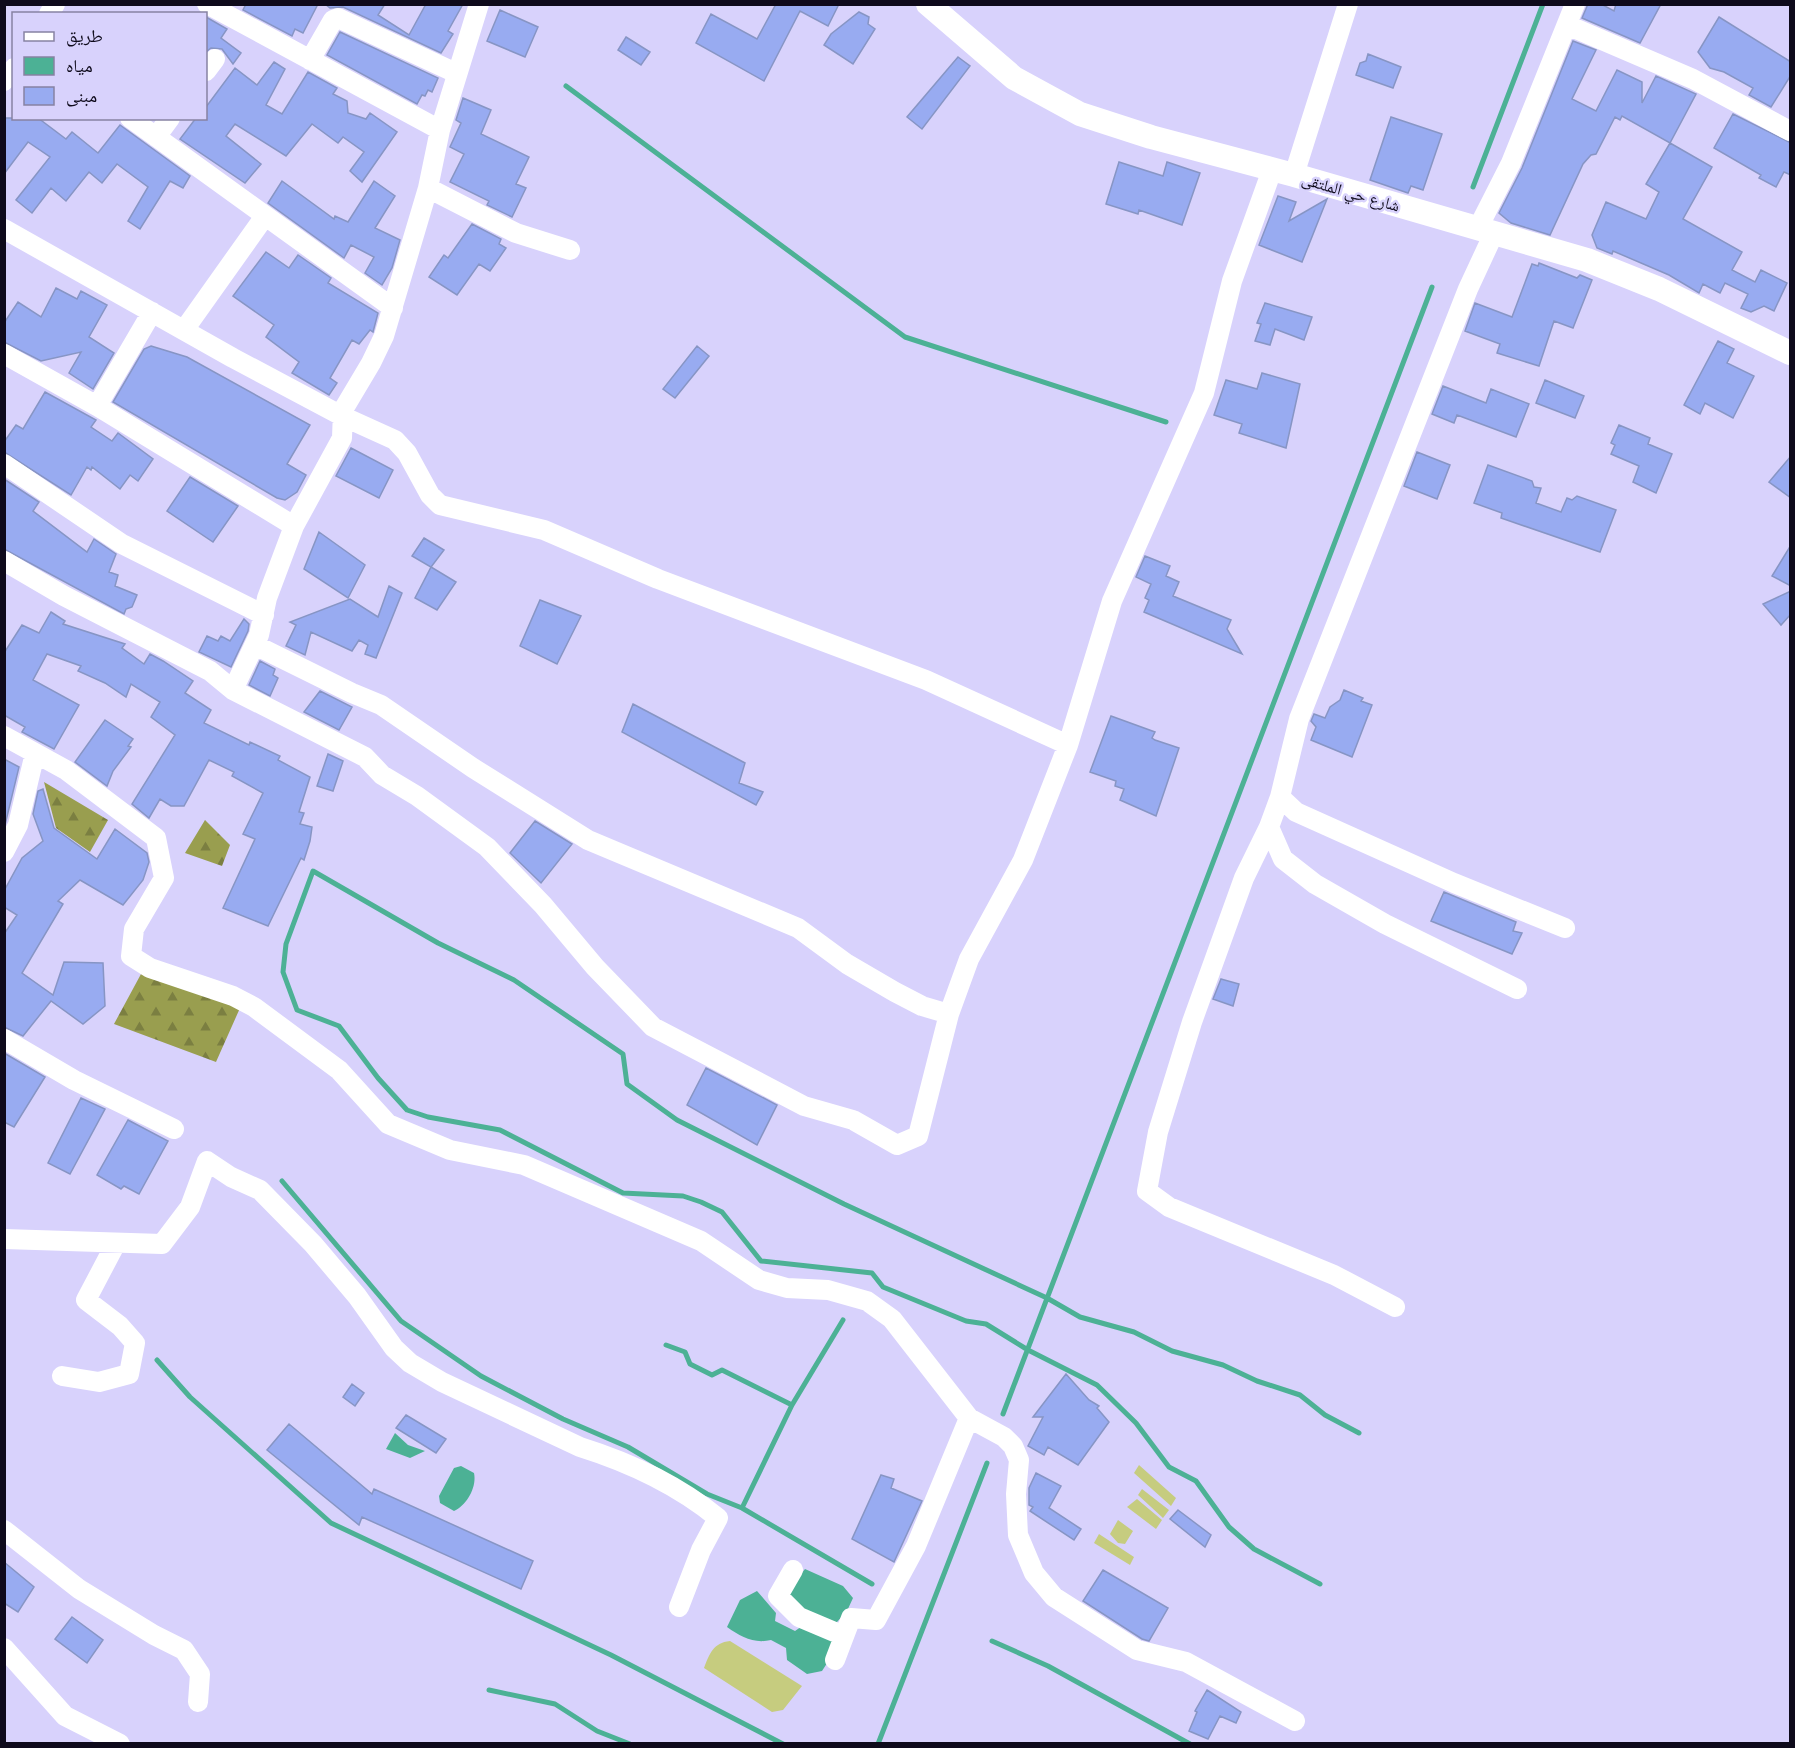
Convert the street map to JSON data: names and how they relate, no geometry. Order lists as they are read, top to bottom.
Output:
{
  "streets": {
    "street": ["شارع حي الملتقى"]
  },
  "legend": ["طريق", "مياه", "مبنى"]
}
